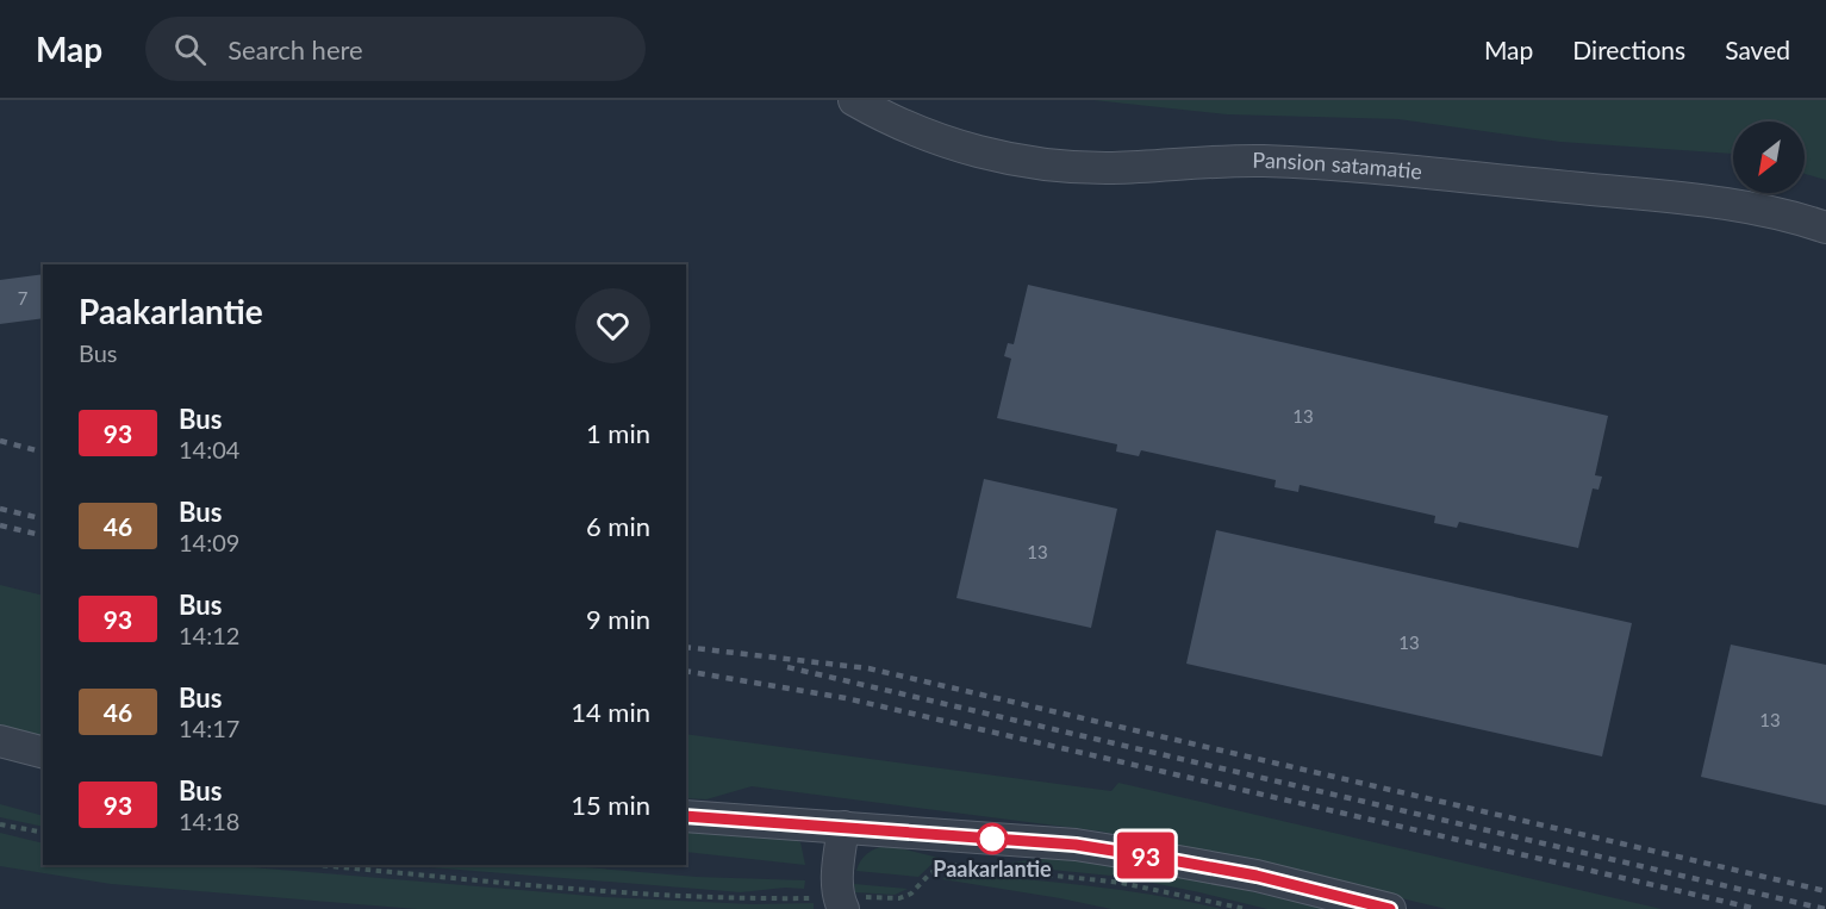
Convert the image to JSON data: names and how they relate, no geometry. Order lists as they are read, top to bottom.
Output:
{
  "streets": {
    "street": ["Pansion satamatie"]
  },
  "places": ["Paakarlantie"],
  "lines": ["bus line 93"],
  "house_numbers": [
    "7",
    "13",
    "13",
    "13",
    "13"
  ],
  "north": "bottom left",
  "page": {
    "header": "Map",
    "search": "Search here",
    "nav": ["Map", "Directions", "Saved"],
    "on_map": "93",
    "heading": ["Paakarlantie", "Bus"],
    "list": [
      {
        "mark": "93",
        "name": "Bus",
        "note": "14:04",
        "value": "1 min"
      },
      {
        "mark": "46",
        "name": "Bus",
        "note": "14:09",
        "value": "6 min"
      },
      {
        "mark": "93",
        "name": "Bus",
        "note": "14:12",
        "value": "9 min"
      },
      {
        "mark": "46",
        "name": "Bus",
        "note": "14:17",
        "value": "14 min"
      },
      {
        "mark": "93",
        "name": "Bus",
        "note": "14:18",
        "value": "15 min"
      }
    ]
  }
}
